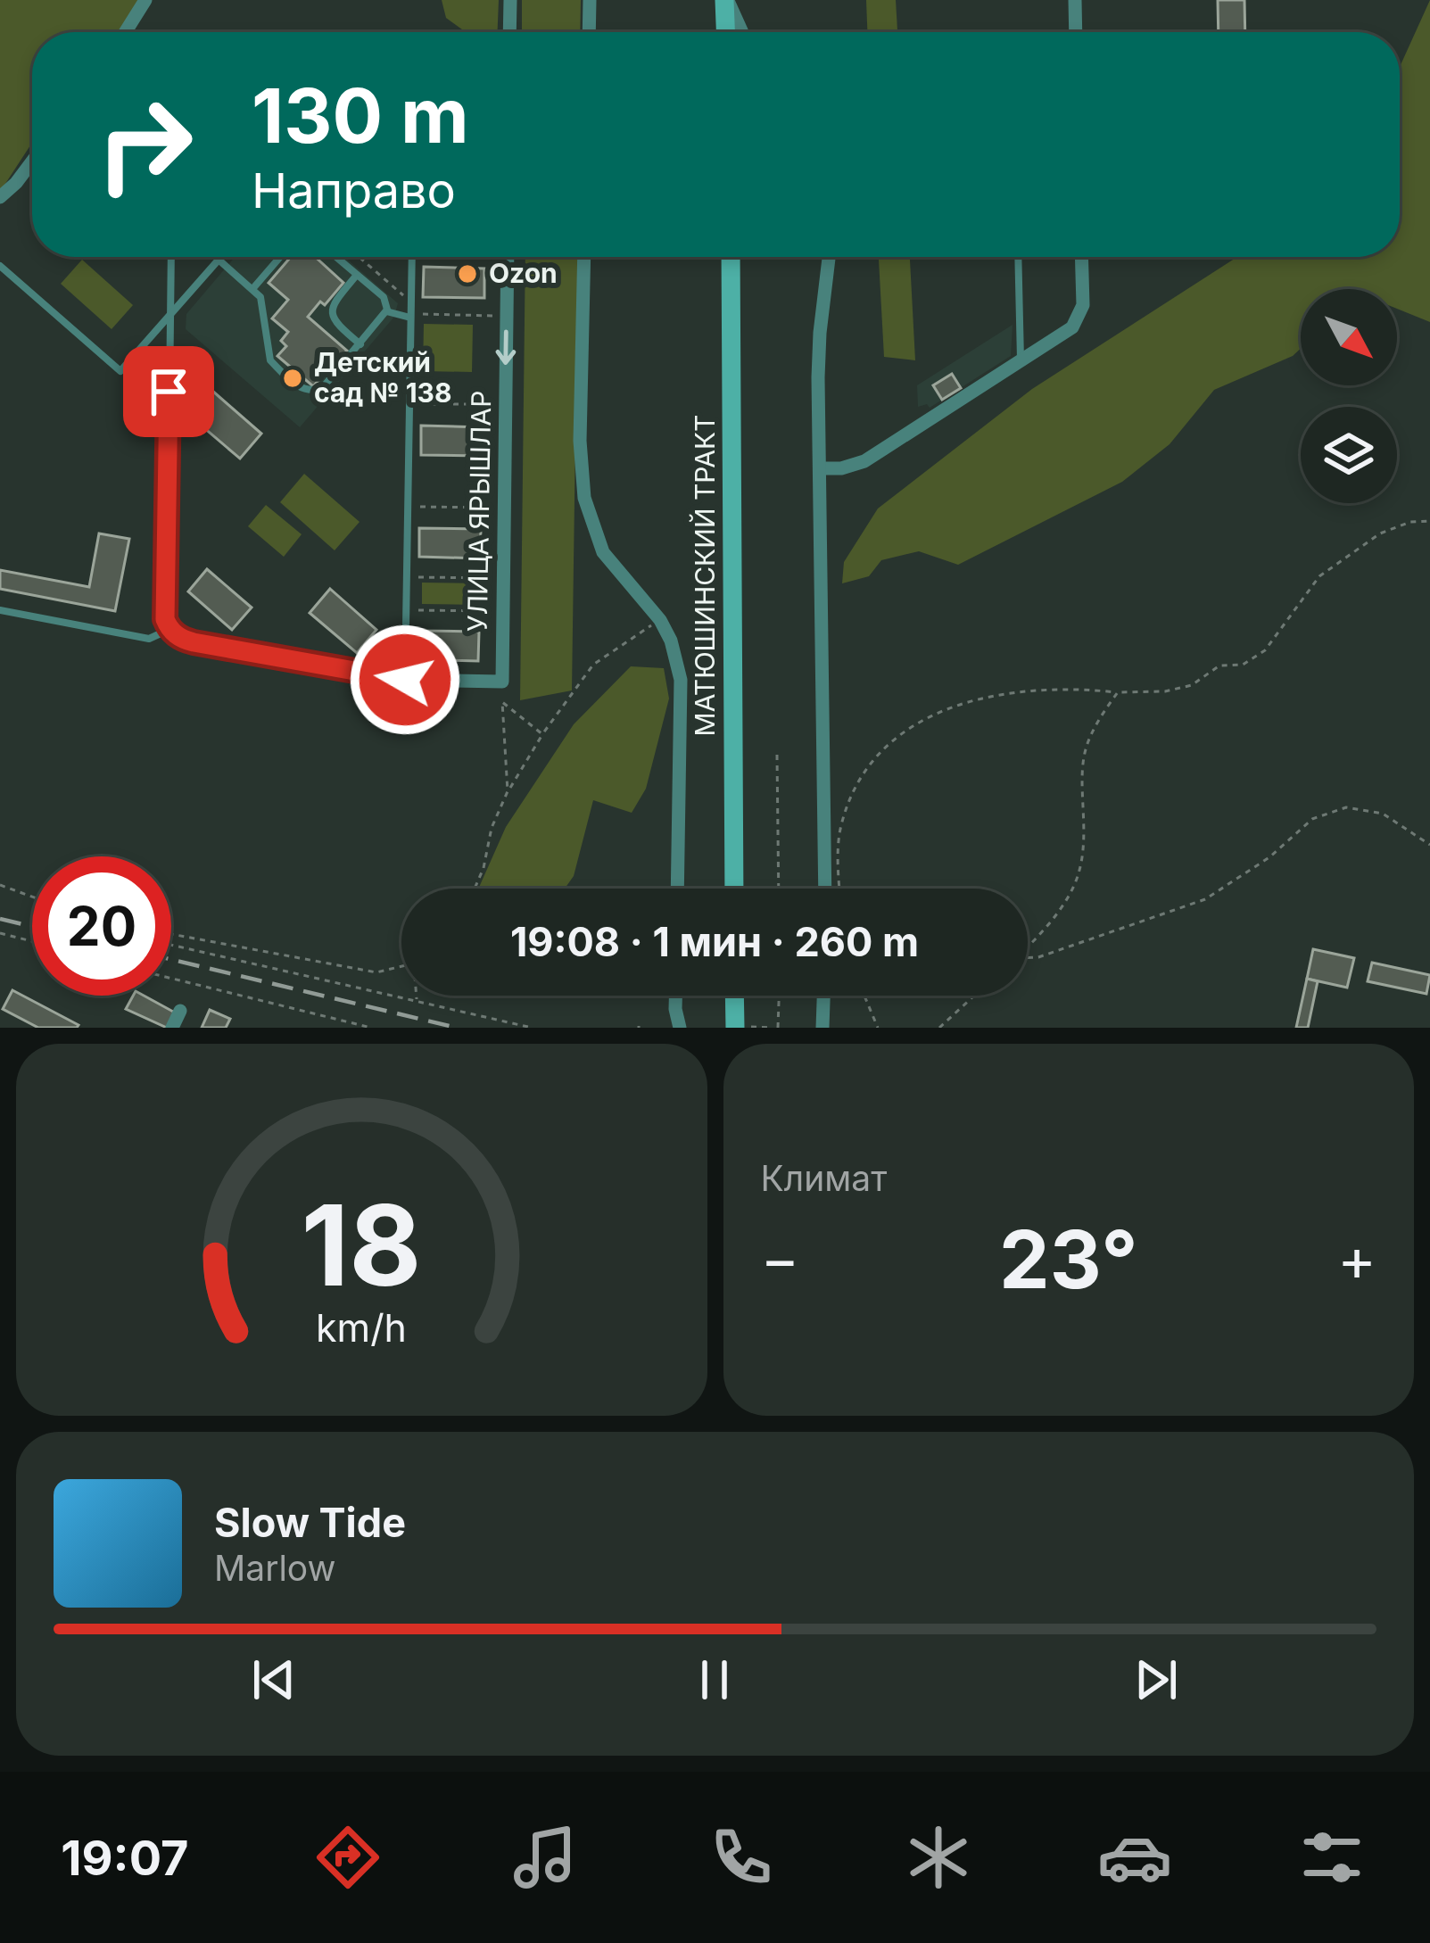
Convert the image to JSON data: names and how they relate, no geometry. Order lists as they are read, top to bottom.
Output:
{
  "streets": {
    "main road": ["МАТЮШИНСКИЙ ТРАКТ"],
    "street": ["УЛИЦА ЯРЫШЛАР"]
  },
  "places": ["Ozon", "Детский сад № 138"],
  "north": "bottom right",
  "page": {
    "turn": ["130 m", "Направо"],
    "limit": "20",
    "trip": "19:08 · 1 мин · 260 m",
    "tile": "Климат",
    "heat": ["−", "23°", "+"],
    "song": ["Slow Tide", "Marlow"],
    "tabs": "19:07",
    "gauge": ["18", "km/h"]
  }
}
